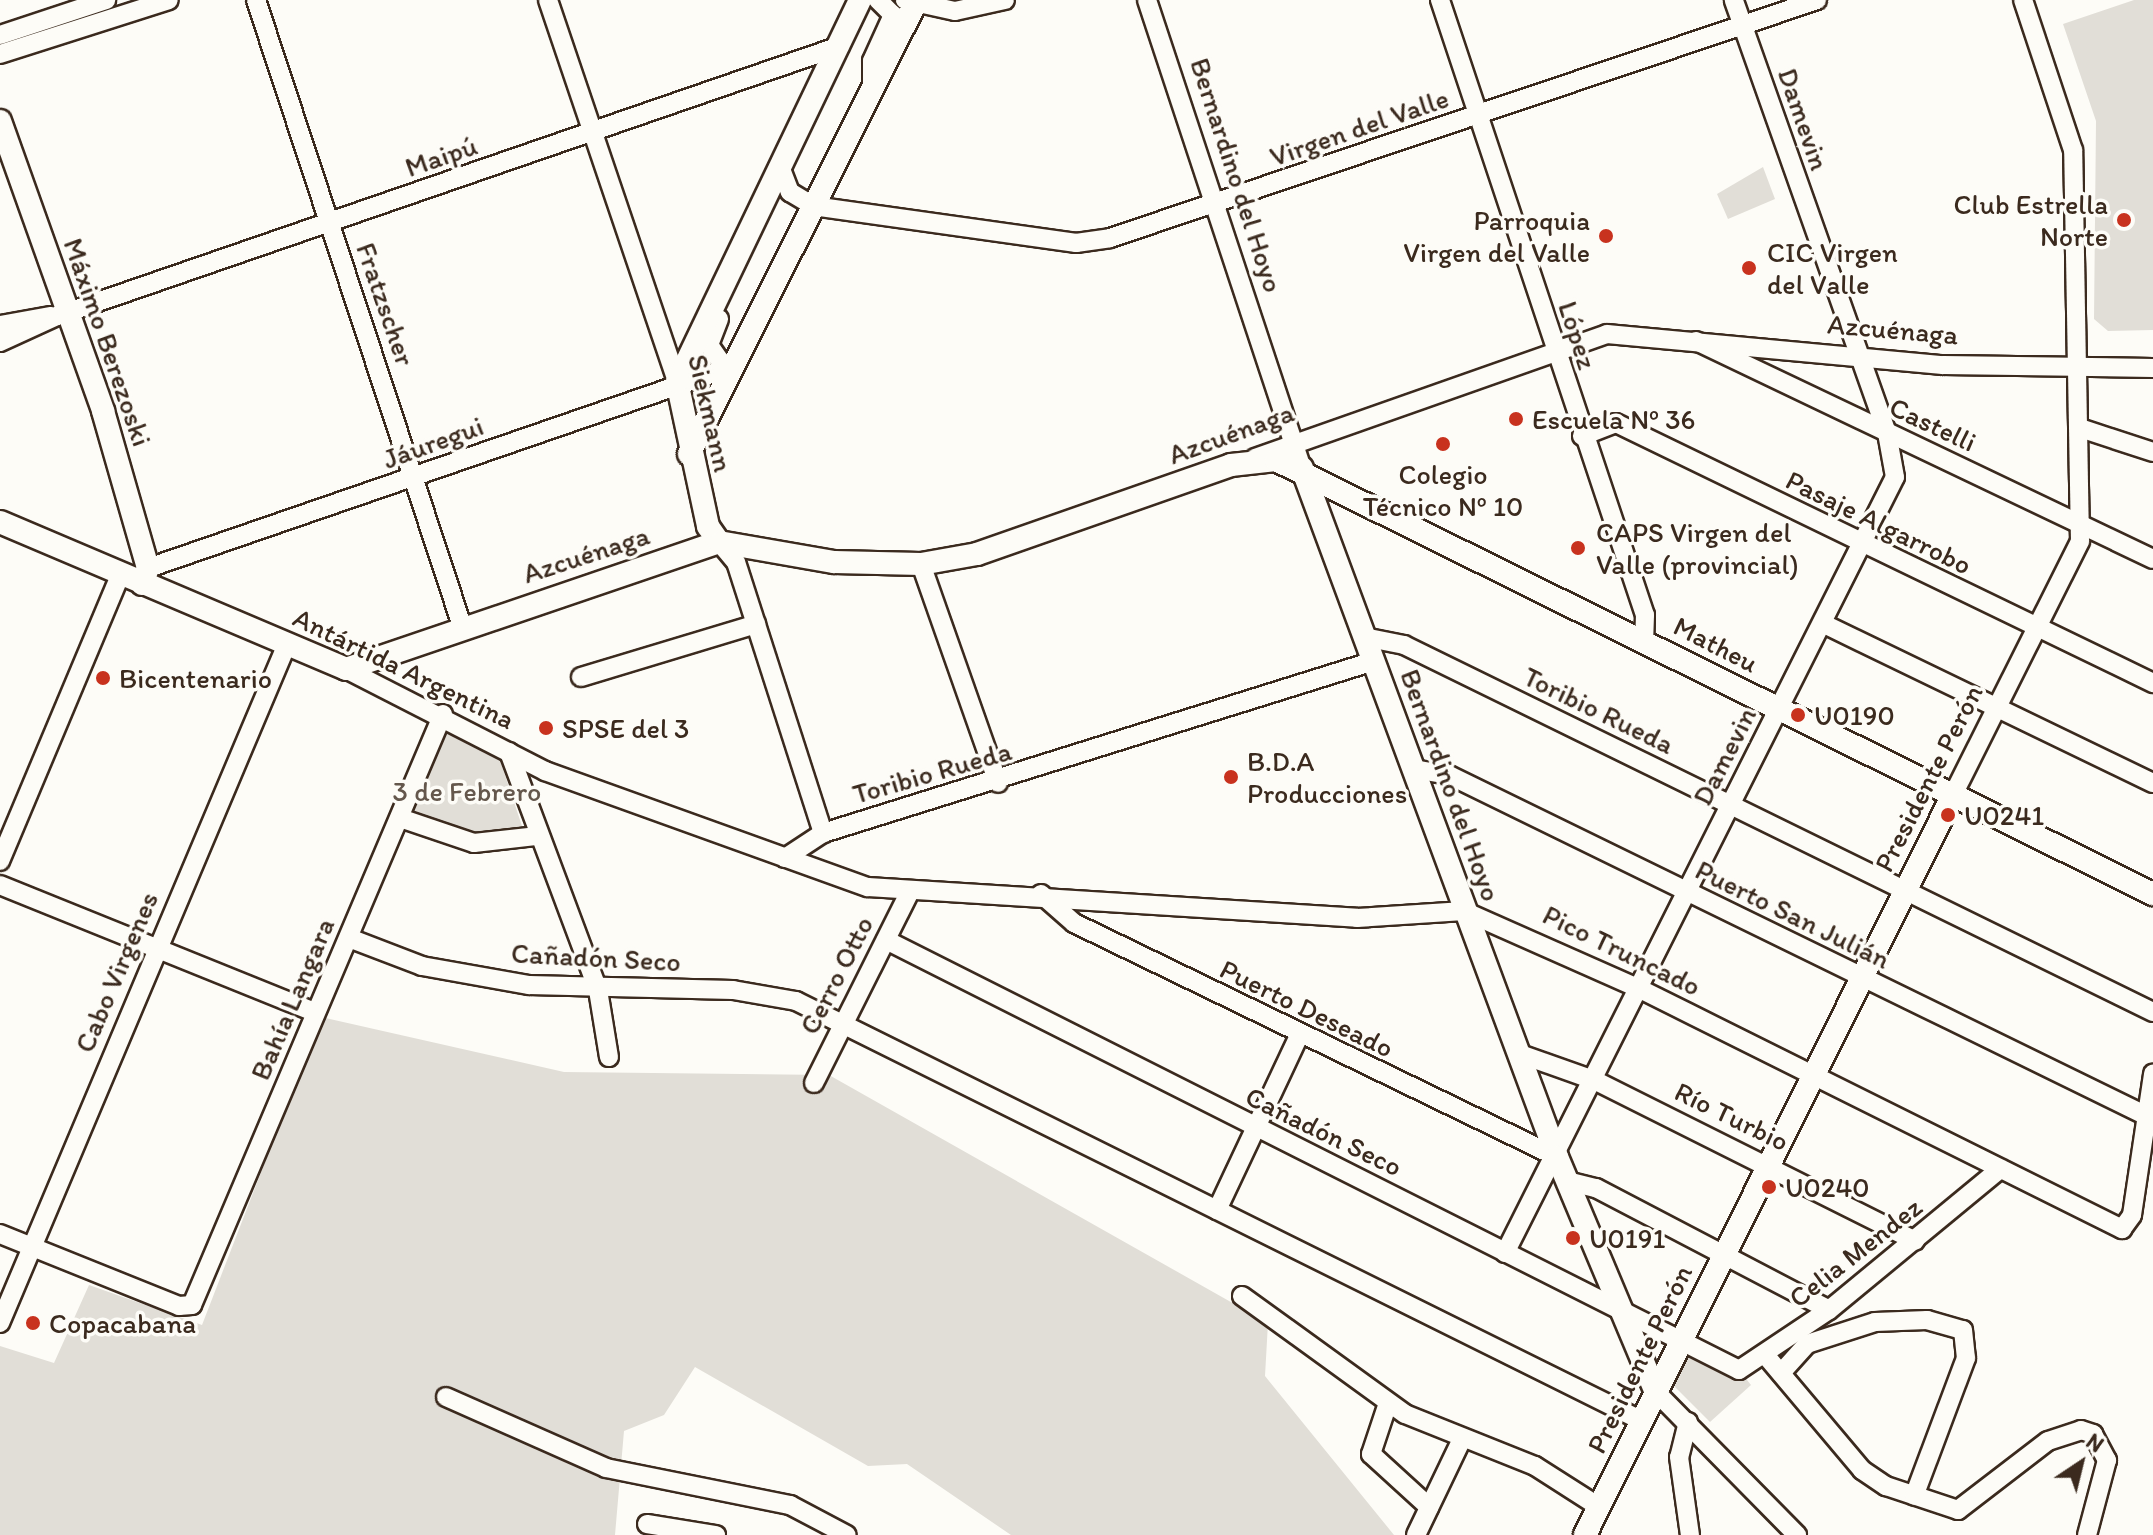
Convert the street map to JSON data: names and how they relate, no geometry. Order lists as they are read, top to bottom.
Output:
{
  "streets": {
    "street": [
      "Damevin",
      "Virgen del Valle",
      "Maipú",
      "Bernardino del Hoyo",
      "Fratzscher",
      "Azcuénaga",
      "López",
      "Máximo Berezoski",
      "Siekmann",
      "Castelli",
      "Jáuregui",
      "Pasaje Algarrobo",
      "Matheu",
      "Antártida Argentina",
      "Toribio Rueda",
      "Presidente Perón",
      "Puerto San Julián",
      "Pico Truncado",
      "Cañadón Seco",
      "Cabo Virgenes",
      "Cerro Otto",
      "Bahía Langara",
      "Puerto Deseado",
      "Río Turbio",
      "Celia Mendez"
    ]
  },
  "crossings": [
    ["Damevin", "Virgen del Valle"],
    ["Damevin", "Bernardino del Hoyo"],
    ["Damevin", "Azcuénaga"],
    ["Damevin", "Castelli"],
    ["Damevin", "Pasaje Algarrobo"],
    ["Damevin", "Matheu"],
    ["Damevin", "Toribio Rueda"],
    ["Damevin", "Puerto San Julián"],
    ["Damevin", "Pico Truncado"],
    ["Damevin", "Cañadón Seco"],
    ["Damevin", "Puerto Deseado"],
    ["Damevin", "Río Turbio"],
    ["Virgen del Valle", "Bernardino del Hoyo"],
    ["Virgen del Valle", "López"],
    ["Maipú", "Fratzscher"],
    ["Maipú", "Máximo Berezoski"],
    ["Maipú", "Siekmann"],
    ["Bernardino del Hoyo", "Azcuénaga"],
    ["Bernardino del Hoyo", "Matheu"],
    ["Bernardino del Hoyo", "Toribio Rueda"],
    ["Bernardino del Hoyo", "Presidente Perón"],
    ["Bernardino del Hoyo", "Puerto San Julián"],
    ["Bernardino del Hoyo", "Pico Truncado"],
    ["Bernardino del Hoyo", "Cañadón Seco"],
    ["Bernardino del Hoyo", "Puerto Deseado"],
    ["Bernardino del Hoyo", "Río Turbio"],
    ["Fratzscher", "Azcuénaga"],
    ["Fratzscher", "Jáuregui"],
    ["Azcuénaga", "López"],
    ["Azcuénaga", "Siekmann"],
    ["Azcuénaga", "Castelli"],
    ["Azcuénaga", "Matheu"],
    ["Azcuénaga", "Antártida Argentina"],
    ["Azcuénaga", "Presidente Perón"],
    ["López", "Pasaje Algarrobo"],
    ["López", "Matheu"],
    ["Máximo Berezoski", "Jáuregui"],
    ["Máximo Berezoski", "Antártida Argentina"],
    ["Siekmann", "Jáuregui"],
    ["Siekmann", "Toribio Rueda"],
    ["Castelli", "Presidente Perón"],
    ["Jáuregui", "Antártida Argentina"],
    ["Pasaje Algarrobo", "Presidente Perón"],
    ["Matheu", "Presidente Perón"],
    ["Antártida Argentina", "Toribio Rueda"],
    ["Antártida Argentina", "Pico Truncado"],
    ["Antártida Argentina", "Cabo Virgenes"],
    ["Antártida Argentina", "Cerro Otto"],
    ["Antártida Argentina", "Bahía Langara"],
    ["Toribio Rueda", "Presidente Perón"],
    ["Presidente Perón", "Puerto San Julián"],
    ["Presidente Perón", "Pico Truncado"],
    ["Presidente Perón", "Cañadón Seco"],
    ["Presidente Perón", "Río Turbio"],
    ["Puerto San Julián", "Pico Truncado"],
    ["Pico Truncado", "Cerro Otto"],
    ["Pico Truncado", "Puerto Deseado"],
    ["Pico Truncado", "Celia Mendez"],
    ["Cañadón Seco", "Cerro Otto"],
    ["Cañadón Seco", "Bahía Langara"],
    ["Cañadón Seco", "Celia Mendez"],
    ["Cabo Virgenes", "Bahía Langara"],
    ["Río Turbio", "Celia Mendez"]
  ],
  "parks": ["3 de Febrero"],
  "places": [
    "Club Estrella Norte",
    "Parroquia Virgen del Valle",
    "CIC Virgen del Valle",
    "Escuela Nº 36",
    "Colegio Técnico Nº 10",
    "CAPS Virgen del Valle (provincial)",
    "Bicentenario",
    "U0190",
    "SPSE del 3",
    "B.D.A Producciones",
    "U0241",
    "U0240",
    "U0191",
    "Copacabana"
  ],
  "north": "top right"
}
